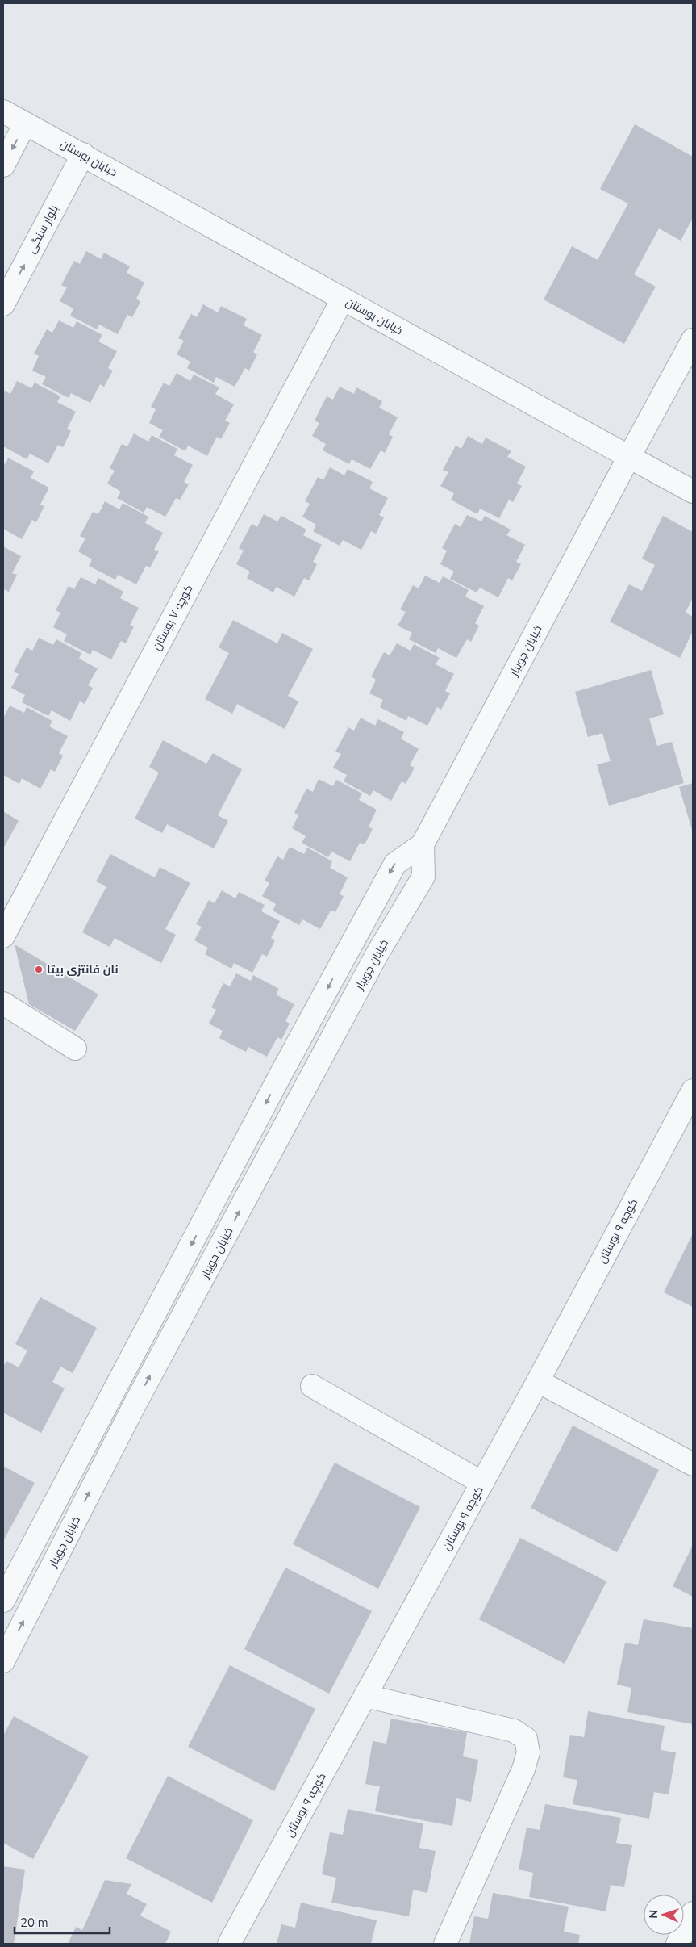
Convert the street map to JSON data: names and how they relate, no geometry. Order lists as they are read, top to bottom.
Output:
{
  "streets": {
    "street": [
      "خیابان بوستان",
      "بلوار سنگی",
      "کوچه ۷ بوستان",
      "خیابان جویبار",
      "کوچه ۹ بوستان"
    ]
  },
  "crossings": [
    ["خیابان بوستان", "بلوار سنگی"],
    ["خیابان بوستان", "کوچه ۷ بوستان"],
    ["خیابان بوستان", "خیابان جویبار"]
  ],
  "one_way": ["بلوار سنگی"],
  "places": ["نان فانتزی بیتا"],
  "scale_bar": "20 m",
  "north": "left"
}
